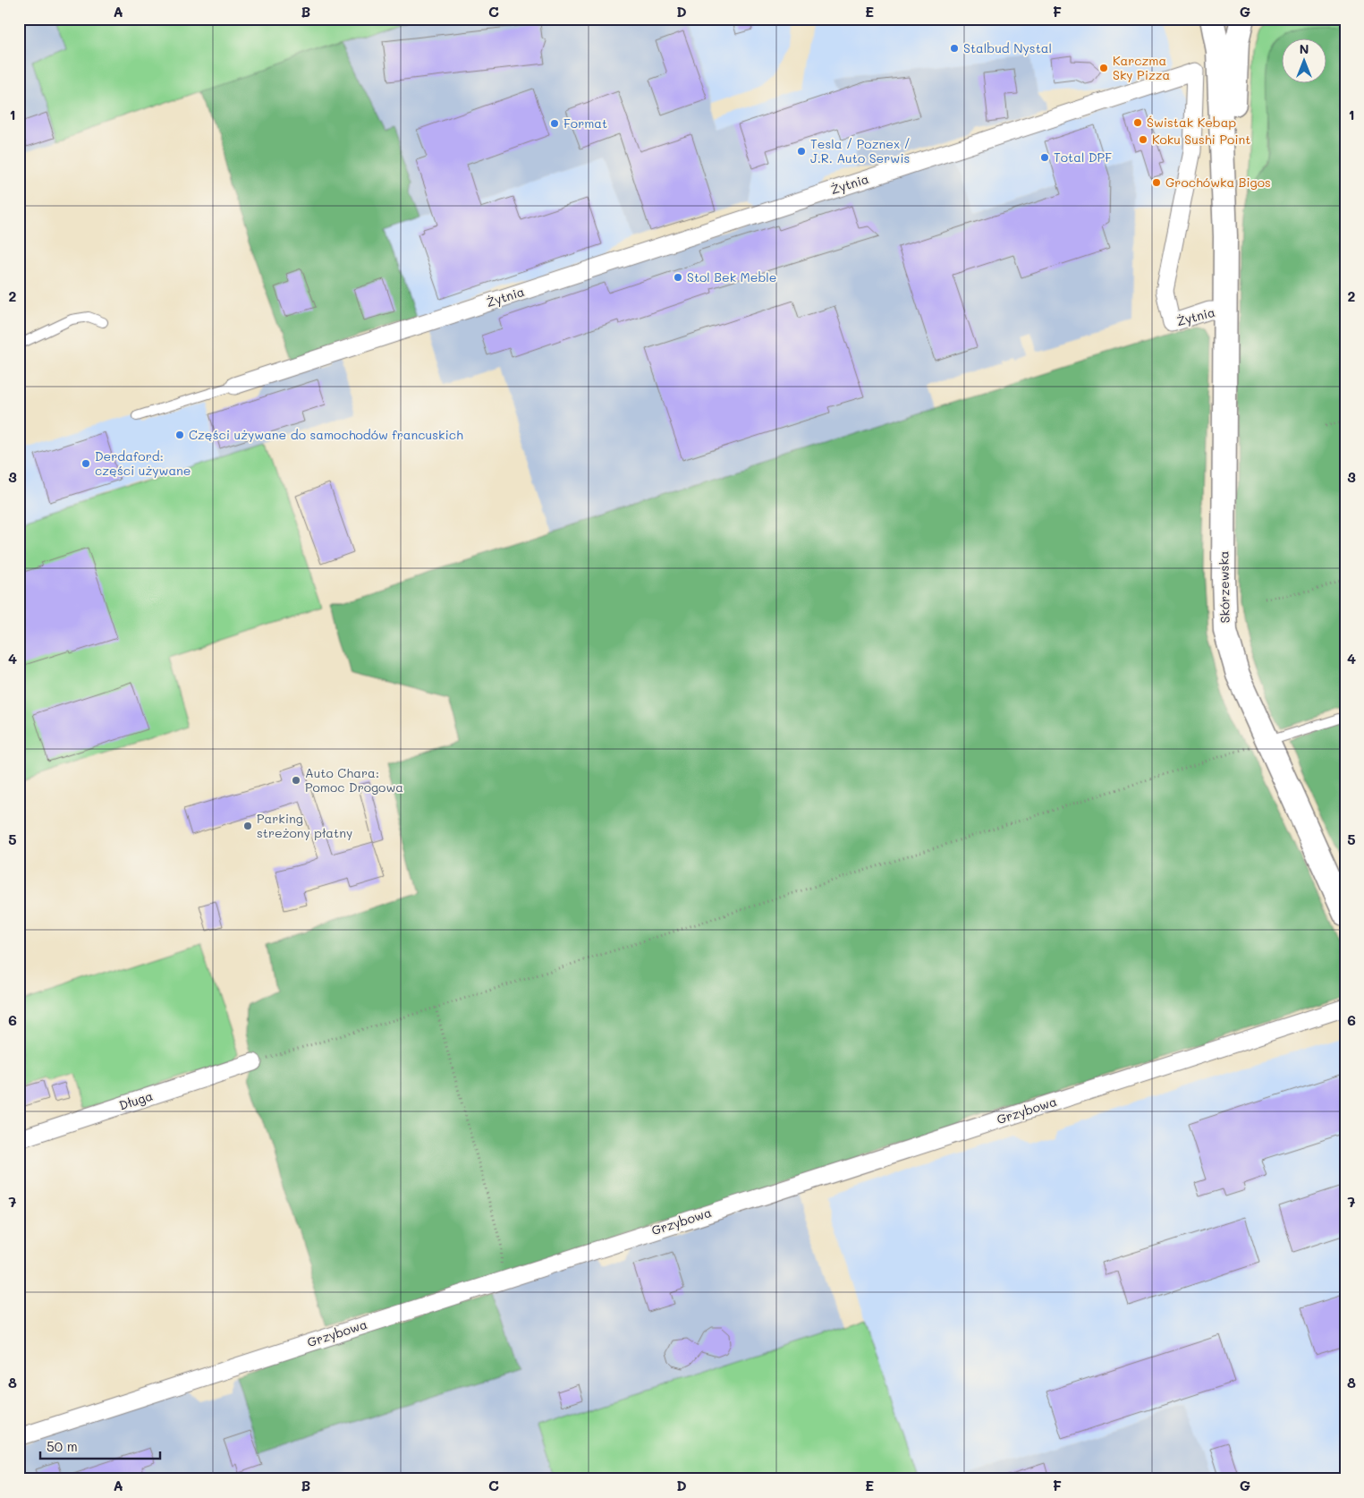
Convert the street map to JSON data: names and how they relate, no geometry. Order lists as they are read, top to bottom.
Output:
{
  "streets": {
    "street": [
      "Żytnia",
      "Skórzewska",
      "Długa",
      "Grzybowa"
    ]
  },
  "crossings": [
    ["Żytnia", "Skórzewska"]
  ],
  "places": [
    "Stalbud Nystal",
    "Karczma Sky Pizza",
    "Świstak Kebap",
    "Format",
    "Koku Sushi Point",
    "Tesla / Poznex / J.R. Auto Serwis",
    "Total DPF",
    "Grochówka Bigos",
    "Stol Bek Meble",
    "Części używane do samochodów francuskich",
    "Derdaford: części używane",
    "Auto Chara: Pomoc Drogowa",
    "Parking streżony płatny"
  ],
  "scale_bar": "50 m",
  "north": "top",
  "grid": {
    "columns": [
      "A",
      "B",
      "C",
      "D",
      "E",
      "F",
      "G"
    ],
    "rows": [
      "1",
      "2",
      "3",
      "4",
      "5",
      "6",
      "7",
      "8"
    ]
  }
}
